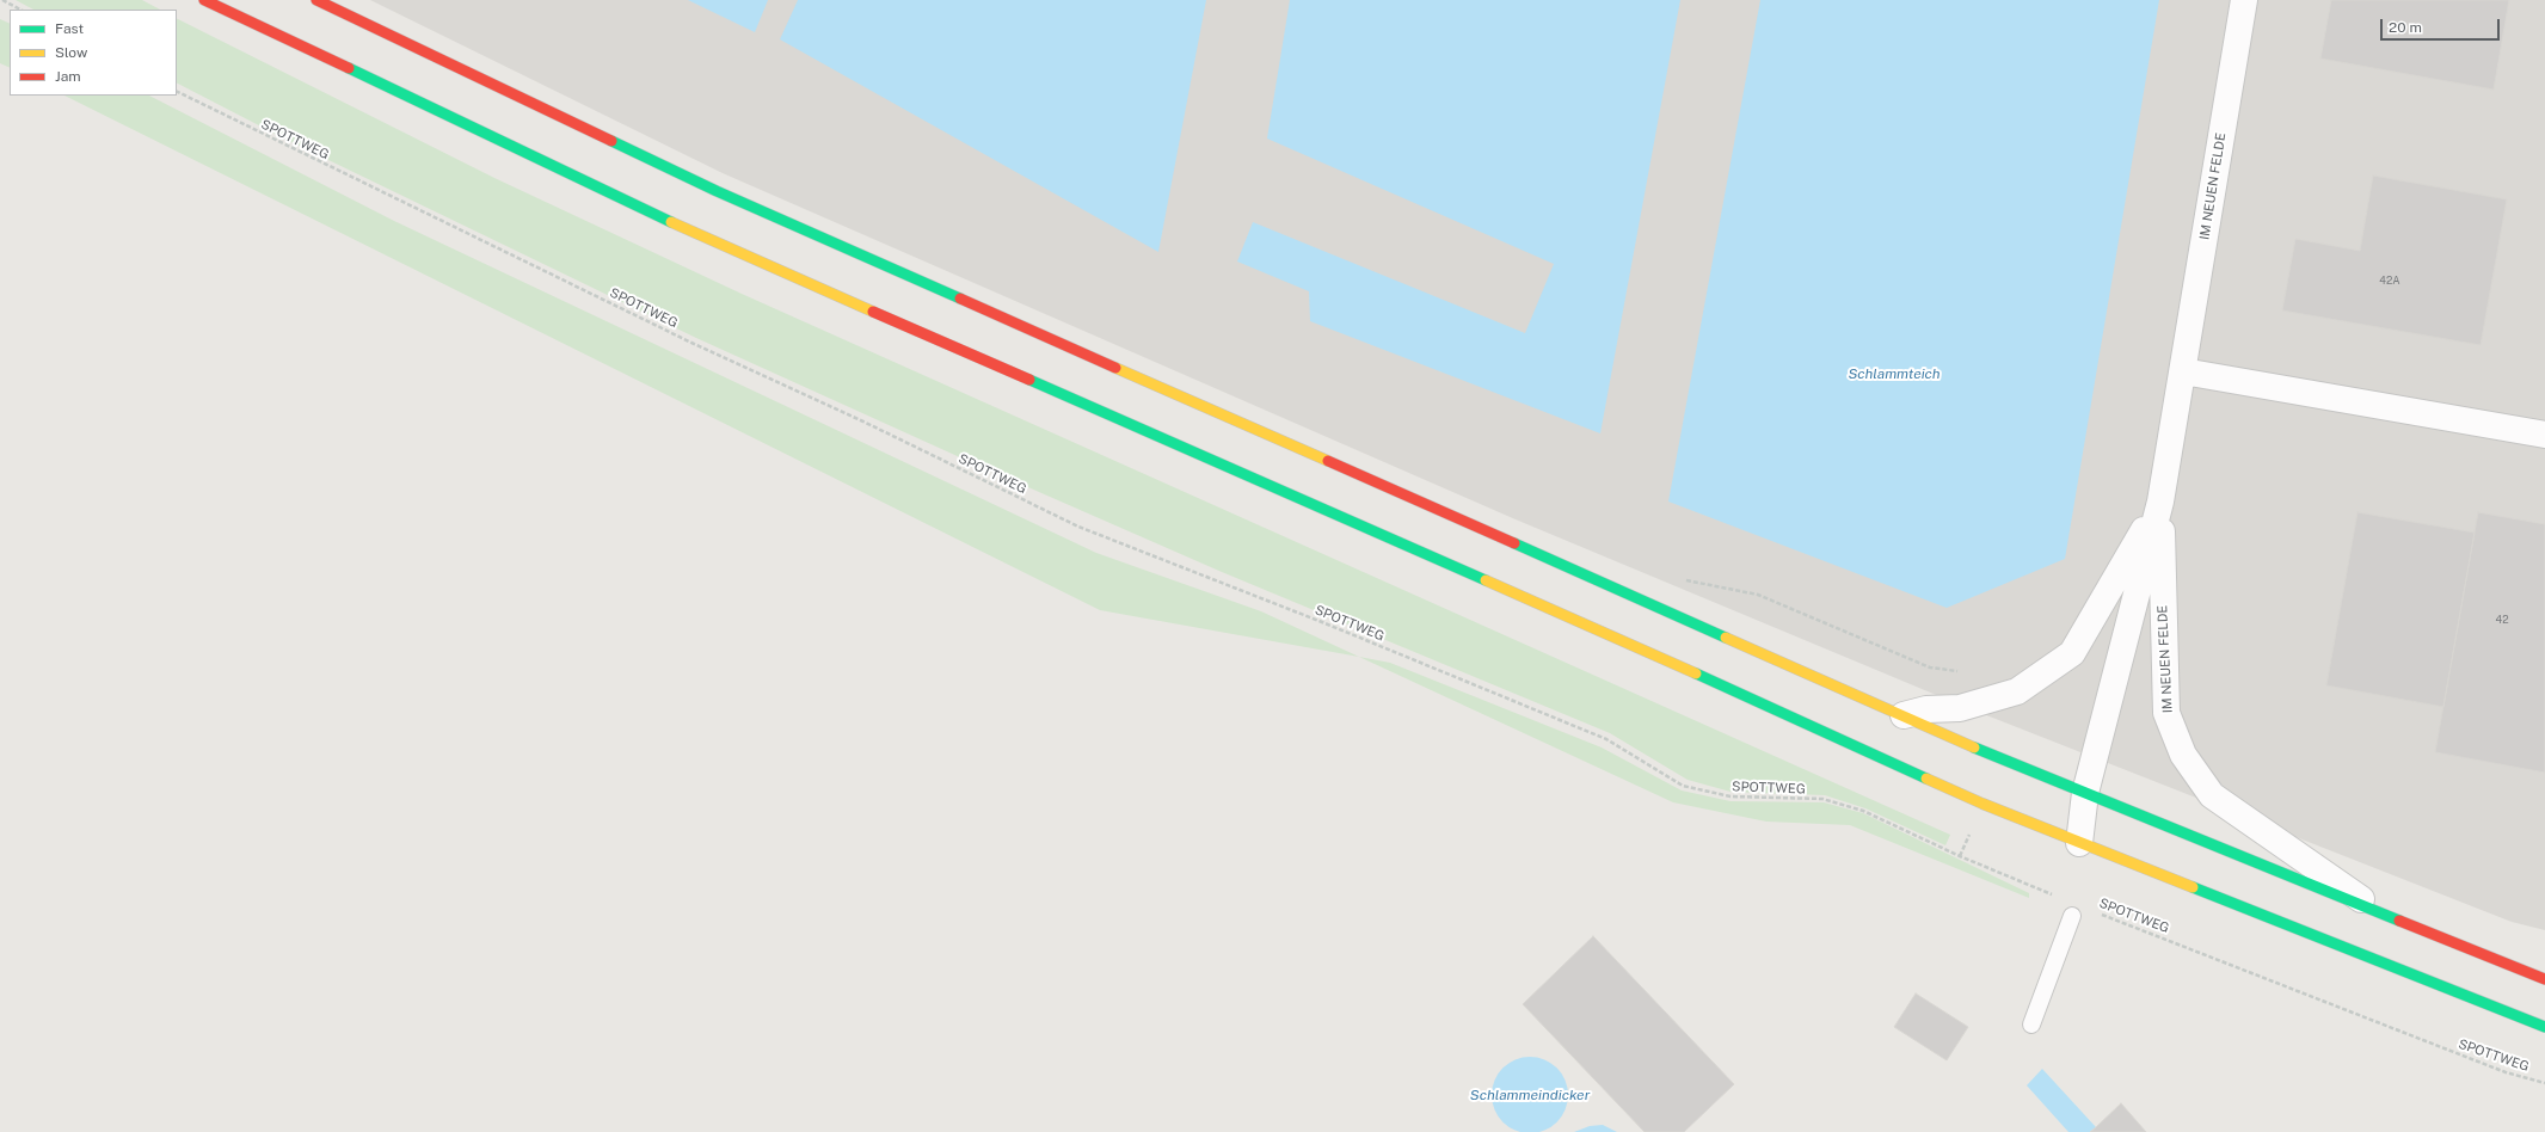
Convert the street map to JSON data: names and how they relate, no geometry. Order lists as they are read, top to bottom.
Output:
{
  "streets": {
    "street": ["IM NEUEN FELDE"],
    "path": ["SPOTTWEG"]
  },
  "water": ["Schlammteich", "Schlammeindicker"],
  "house_numbers": ["42A", "42"],
  "legend": ["Fast", "Slow", "Jam"],
  "scale_bar": "20 m"
}
